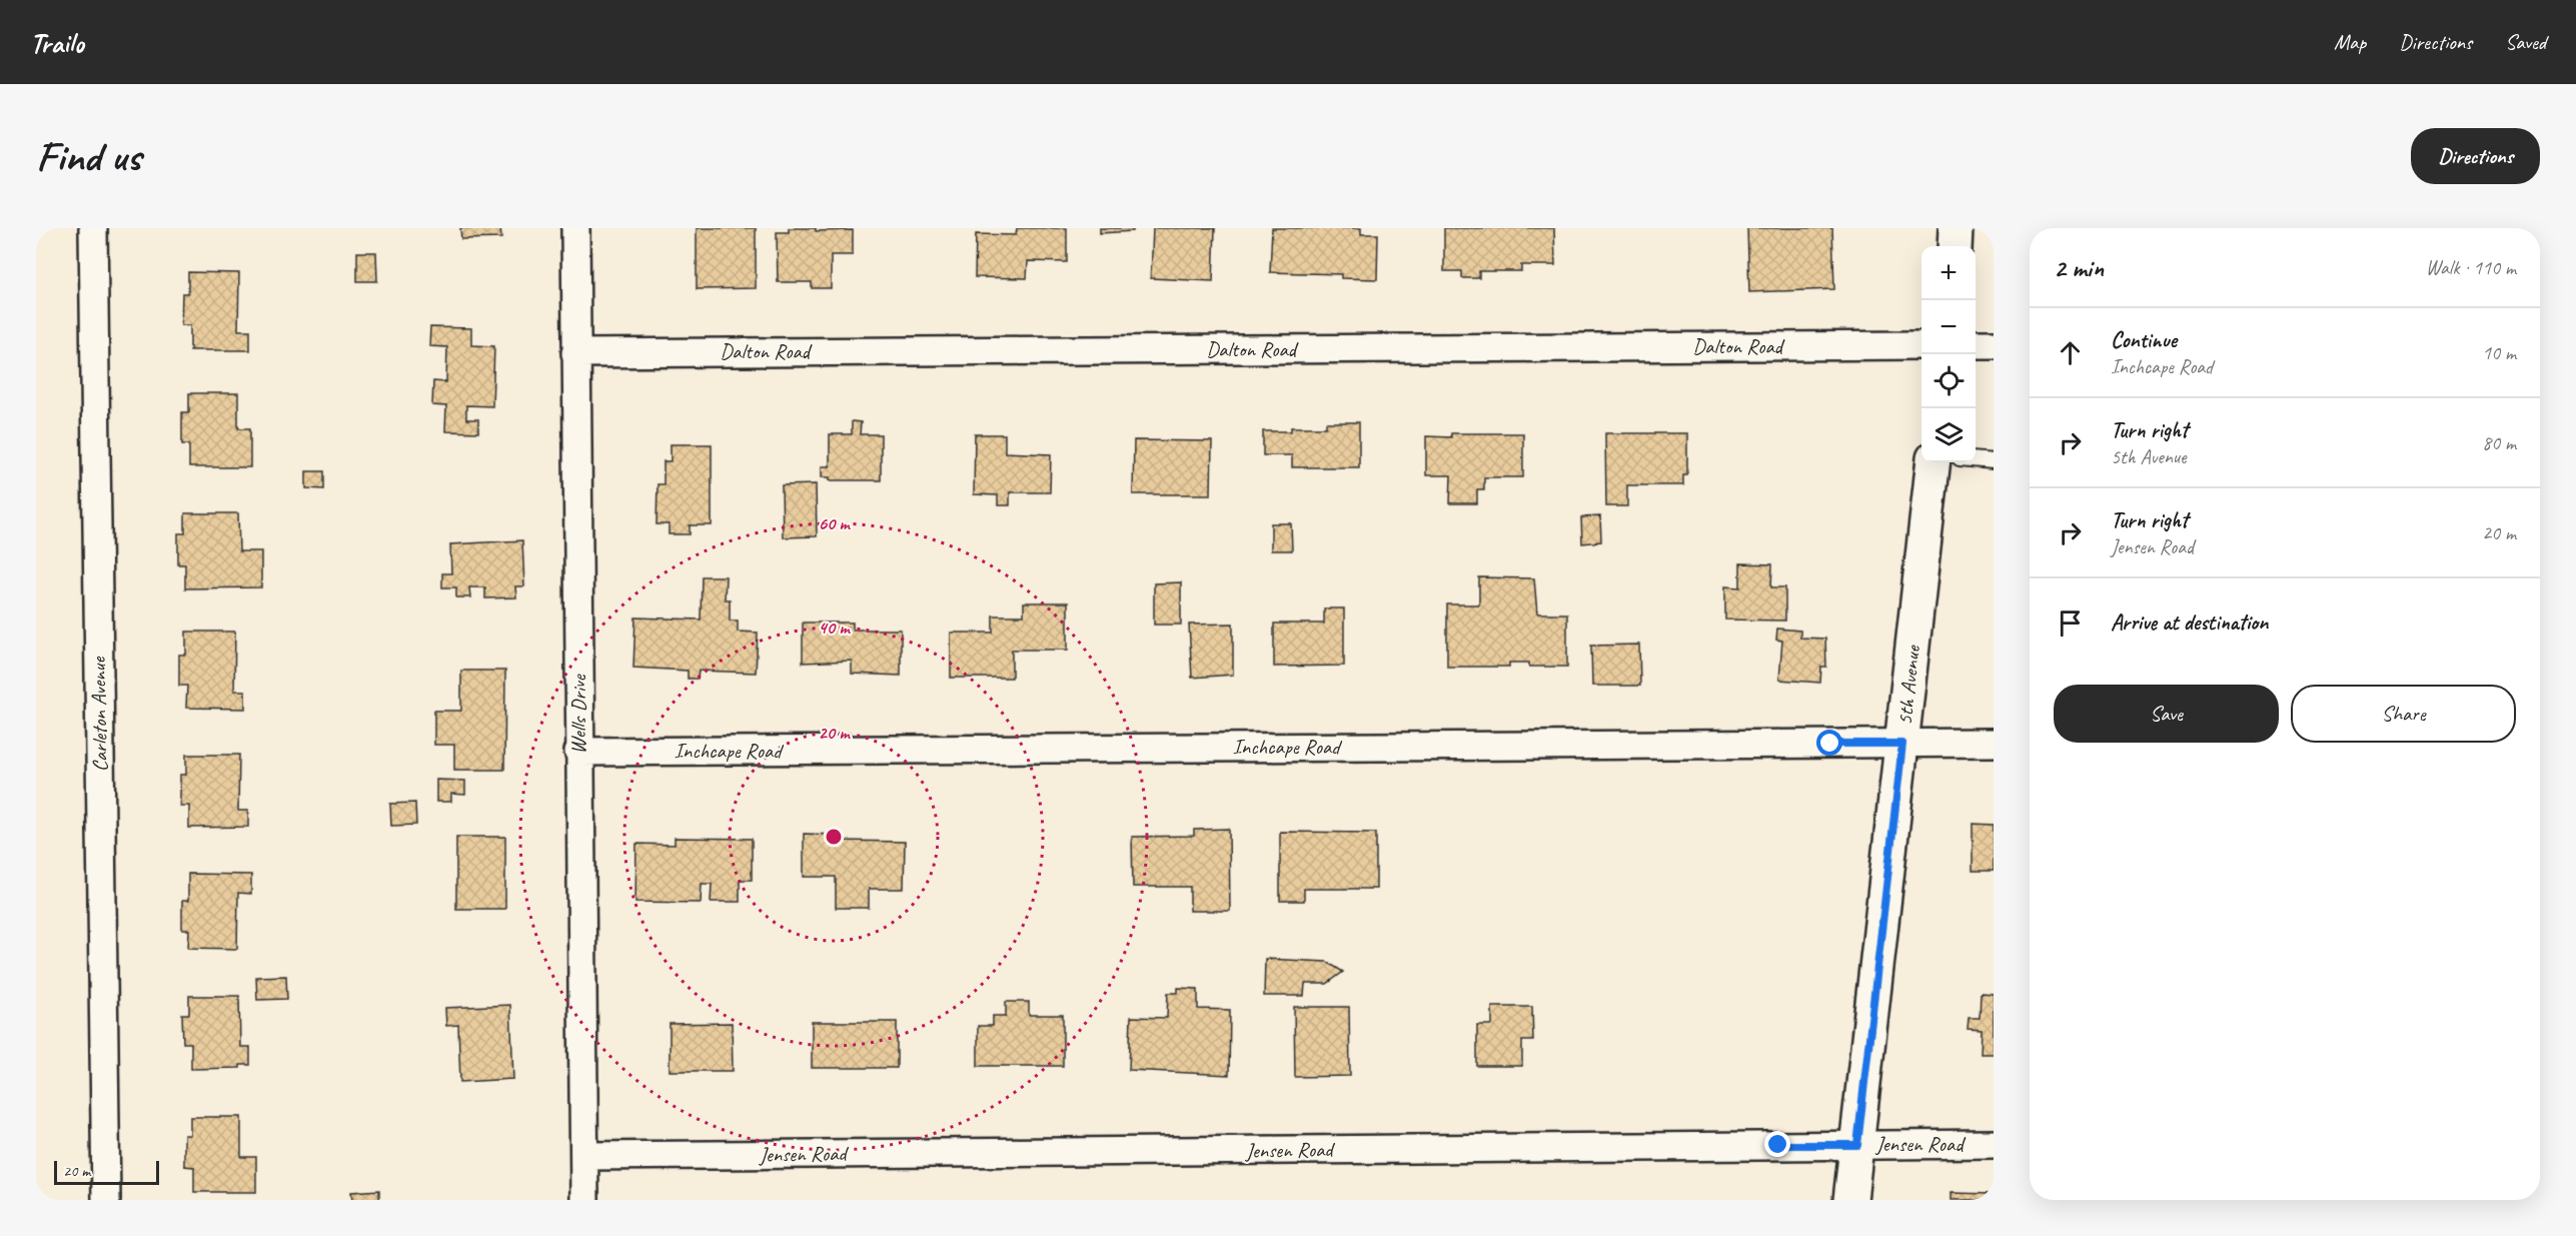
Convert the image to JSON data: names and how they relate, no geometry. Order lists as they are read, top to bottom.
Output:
{
  "streets": {
    "main road": ["5th Avenue"],
    "street": [
      "Dalton Road",
      "Carleton Avenue",
      "Wells Drive",
      "Inchcape Road",
      "Jensen Road"
    ]
  },
  "crossings": [
    ["Dalton Road", "Wells Drive"],
    ["5th Avenue", "Inchcape Road"],
    ["5th Avenue", "Jensen Road"],
    ["Wells Drive", "Inchcape Road"],
    ["Wells Drive", "Jensen Road"]
  ],
  "scale_bar": "20 m",
  "page": {
    "header": "Trailo",
    "nav": ["Map", "Directions", "Saved"],
    "buttons": [
      "Directions",
      ["Save", "Share"]
    ],
    "title": "Find us",
    "heading": ["2 min", "Walk · 110 m"],
    "map_buttons": ["+", "−"],
    "list": [
      ["Continue", "Inchcape Road", "10 m"],
      ["Turn right", "5th Avenue", "80 m"],
      ["Turn right", "Jensen Road", "20 m"],
      "Arrive at destination"
    ],
    "scale": "20 m"
  },
  "rings": ["60 m", "40 m", "20 m"]
}
